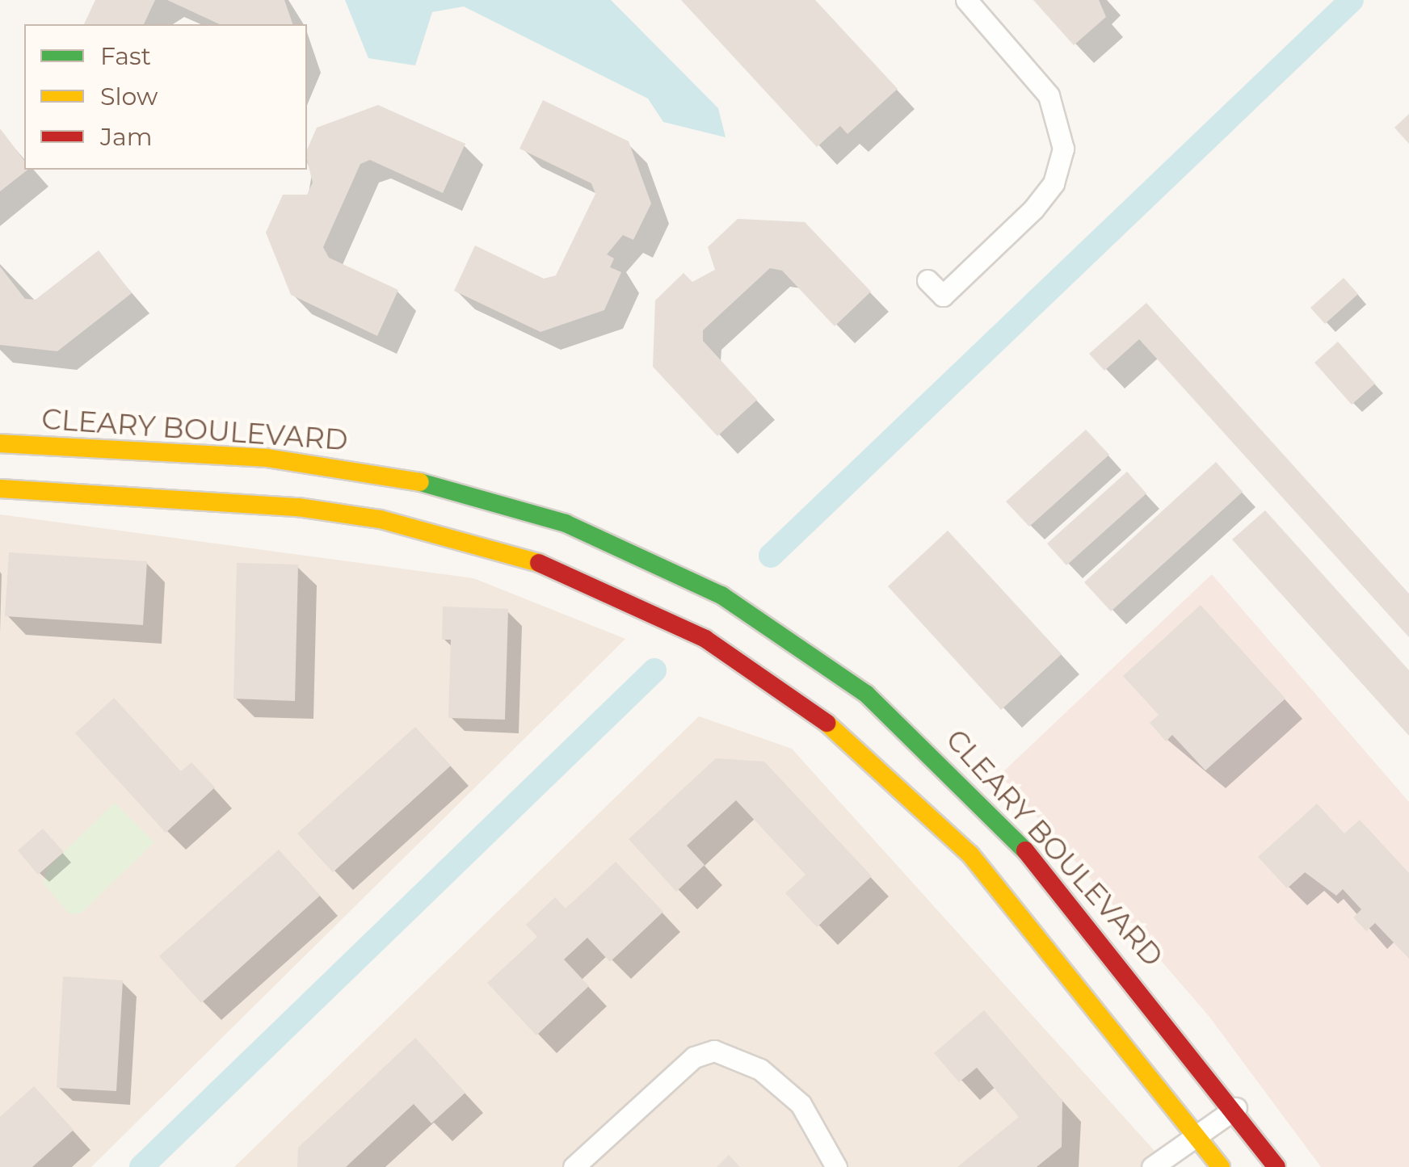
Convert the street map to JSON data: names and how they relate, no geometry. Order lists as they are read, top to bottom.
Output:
{
  "streets": {
    "street": ["CLEARY BOULEVARD"]
  },
  "legend": ["Fast", "Slow", "Jam"]
}
